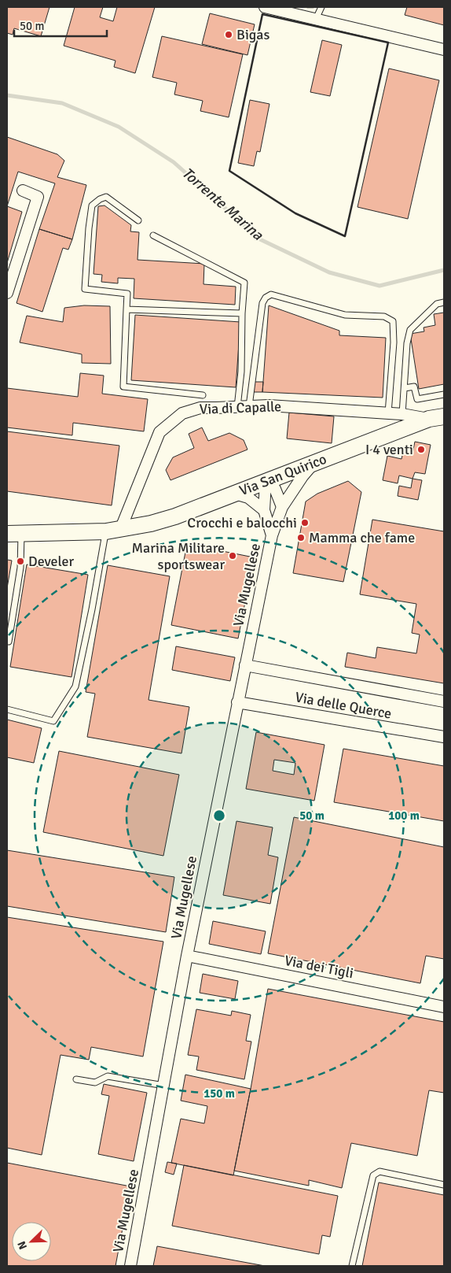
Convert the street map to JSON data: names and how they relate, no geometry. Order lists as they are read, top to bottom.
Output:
{
  "streets": {
    "street": [
      "Via di Capalle",
      "Via San Quirico",
      "Via Mugellese",
      "Via delle Querce",
      "Via dei Tigli"
    ]
  },
  "crossings": [
    ["Via di Capalle", "Via San Quirico"],
    ["Via San Quirico", "Via Mugellese"],
    ["Via Mugellese", "Via delle Querce"],
    ["Via Mugellese", "Via dei Tigli"]
  ],
  "water": ["Torrente Marina"],
  "places": [
    "Bigas",
    "I 4 venti",
    "Crocchi e balocchi",
    "Mamma che fame",
    "Marina Militare sportswear",
    "Develer"
  ],
  "scale_bar": "50 m",
  "north": "bottom left",
  "rings": ["50 m", "100 m", "150 m"]
}
